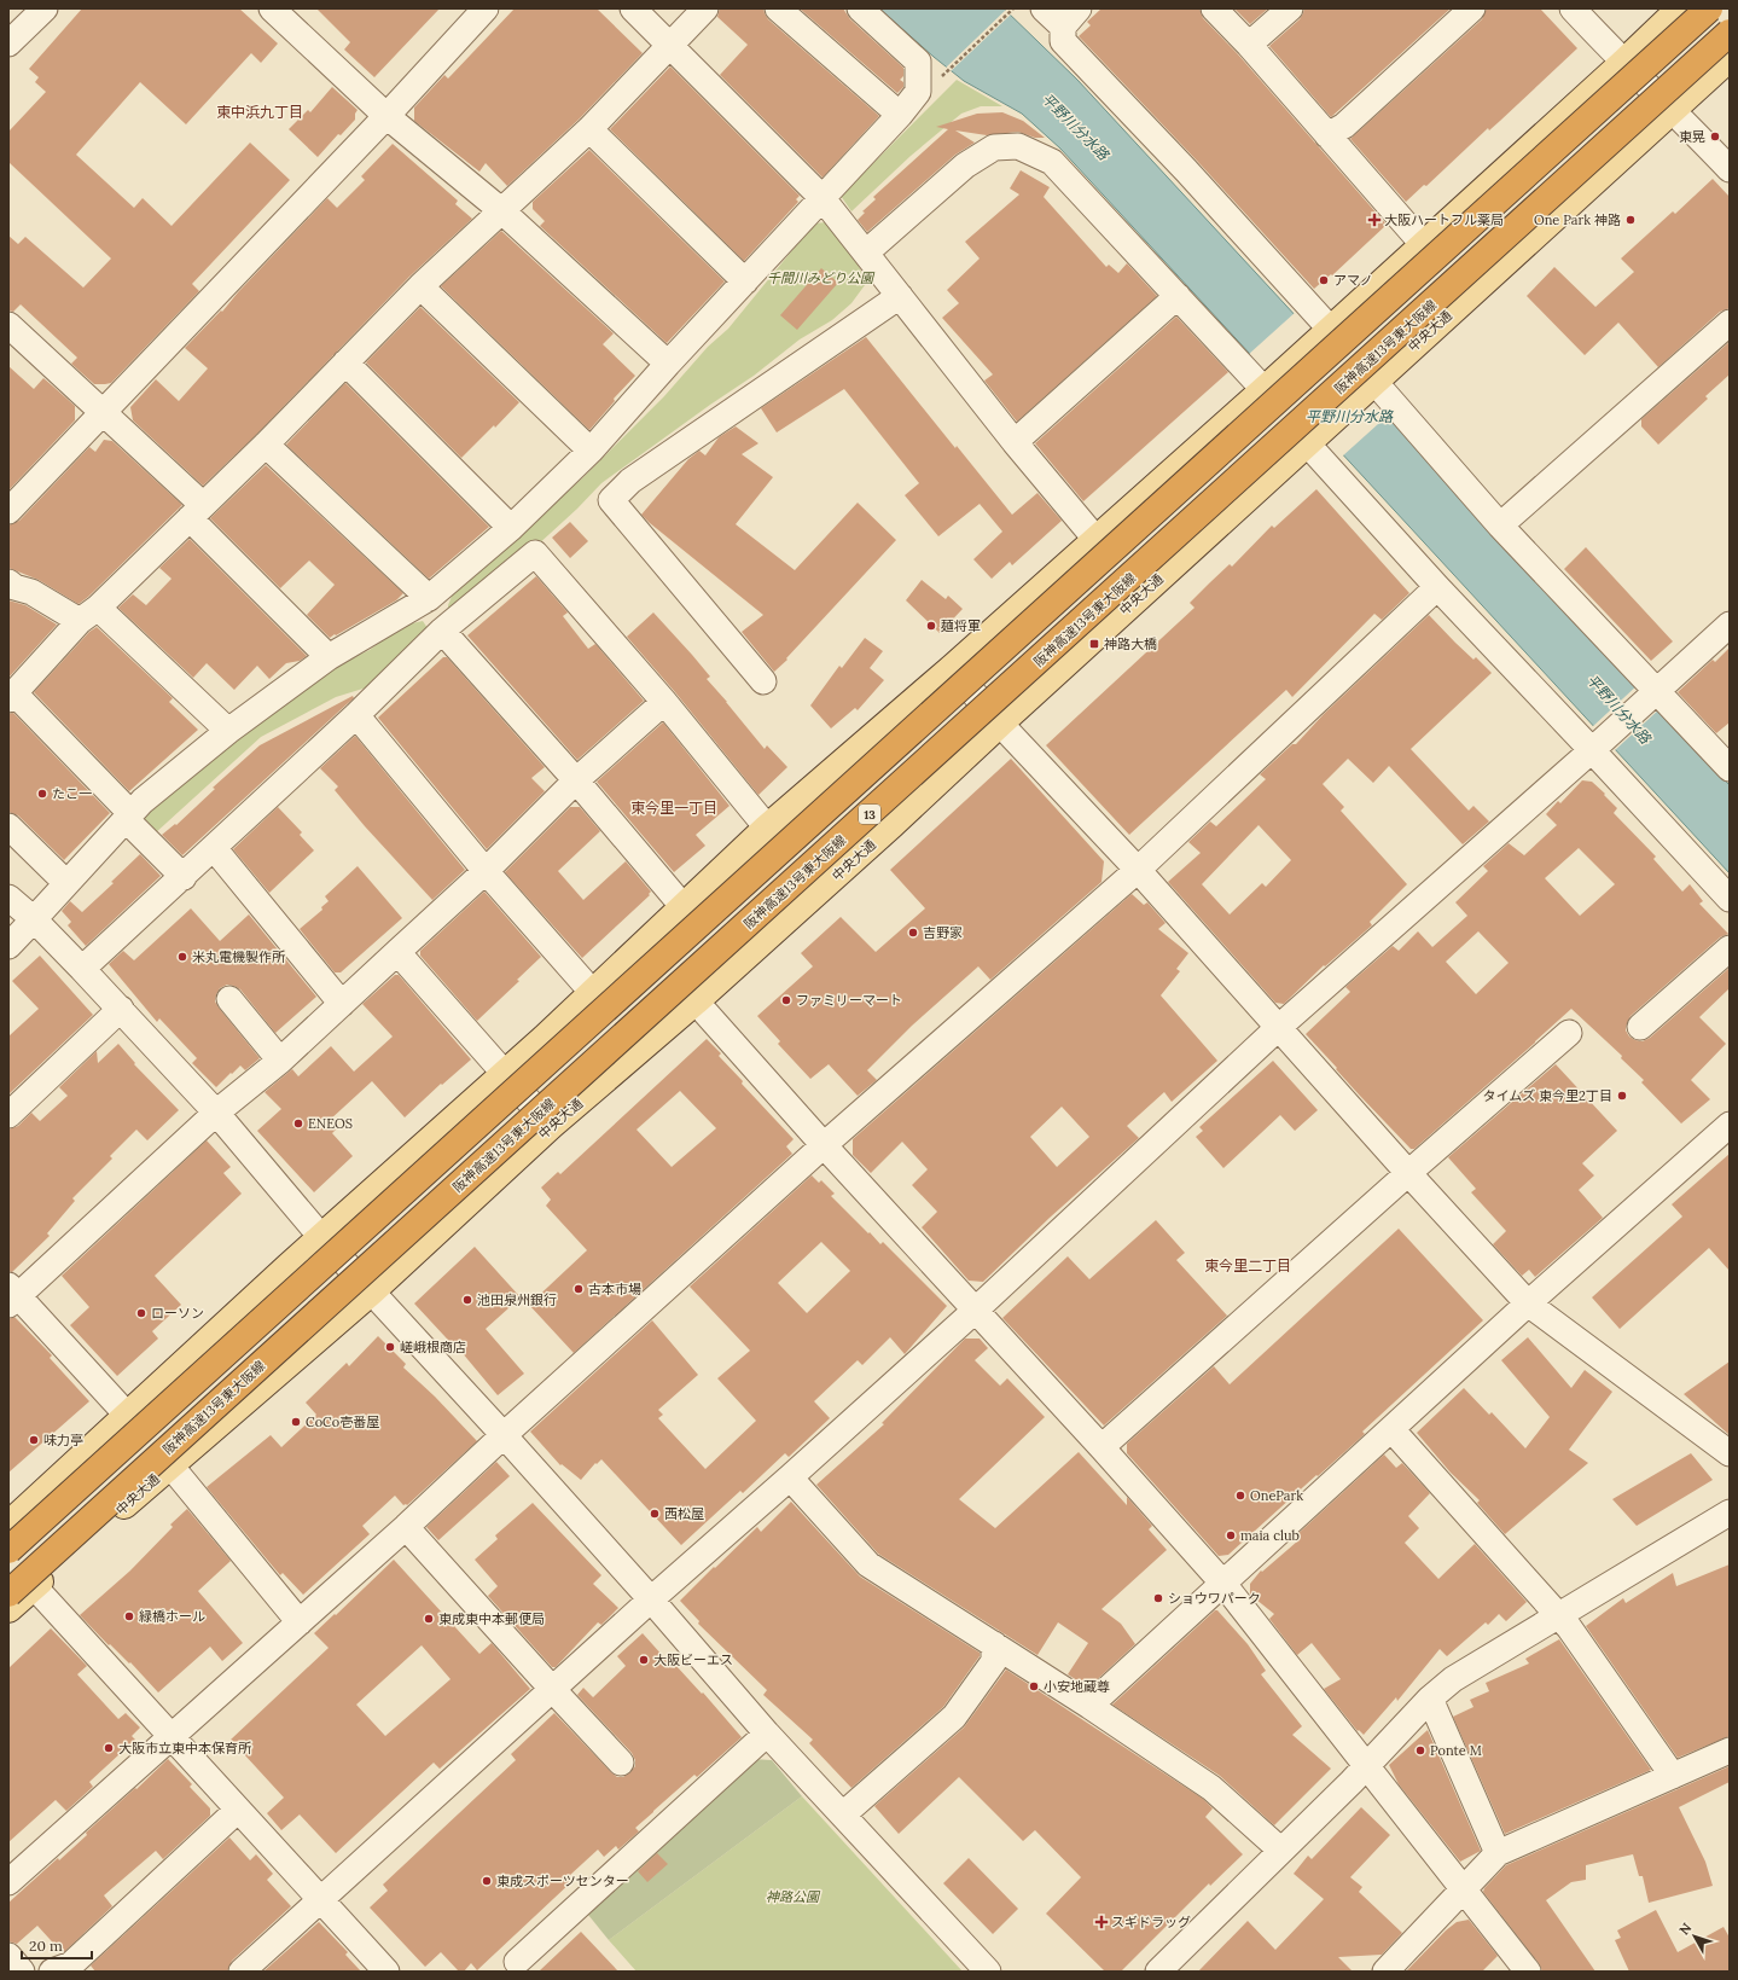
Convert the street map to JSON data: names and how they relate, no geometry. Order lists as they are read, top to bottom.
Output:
{
  "streets": {
    "highway": ["阪神高速13号東大阪線", "13"],
    "main road": ["中央大通"]
  },
  "districts": ["東中浜九丁目", "東今里一丁目", "東今里二丁目"],
  "water": ["平野川分水路"],
  "parks": ["千間川みどり公園", "神路公園"],
  "places": {
    "other": [
      "東晃",
      "One Park 神路",
      "アマノ",
      "麺将軍",
      "たこ一",
      "吉野家",
      "米丸電機製作所",
      "ファミリーマート",
      "タイムズ 東今里2丁目",
      "ENEOS",
      "古本市場",
      "池田泉州銀行",
      "ローソン",
      "嵯峨根商店",
      "CoCo壱番屋",
      "味力亭",
      "OnePark",
      "西松屋",
      "maia club",
      "ショウワパーク",
      "緑橋ホール",
      "東成東中本郵便局",
      "大阪ビーエス",
      "小安地蔵尊",
      "大阪市立東中本保育所",
      "Ponte M",
      "東成スポーツセンター"
    ],
    "health": ["大阪ハートフル薬局", "スギドラッグ"],
    "transit": ["神路大橋"]
  },
  "scale_bar": "20 m",
  "north": "top left"
}
